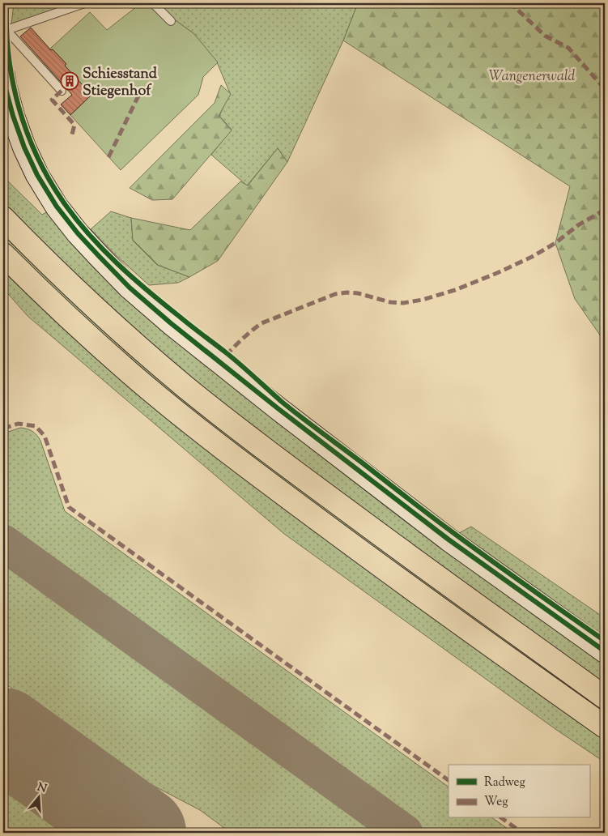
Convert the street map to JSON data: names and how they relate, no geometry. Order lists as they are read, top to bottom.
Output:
{
  "parks": ["Wangenerwald"],
  "places": {
    "building": ["Schiesstand Stiegenhof"]
  },
  "legend": ["Radweg", "Weg"],
  "north": "top"
}
